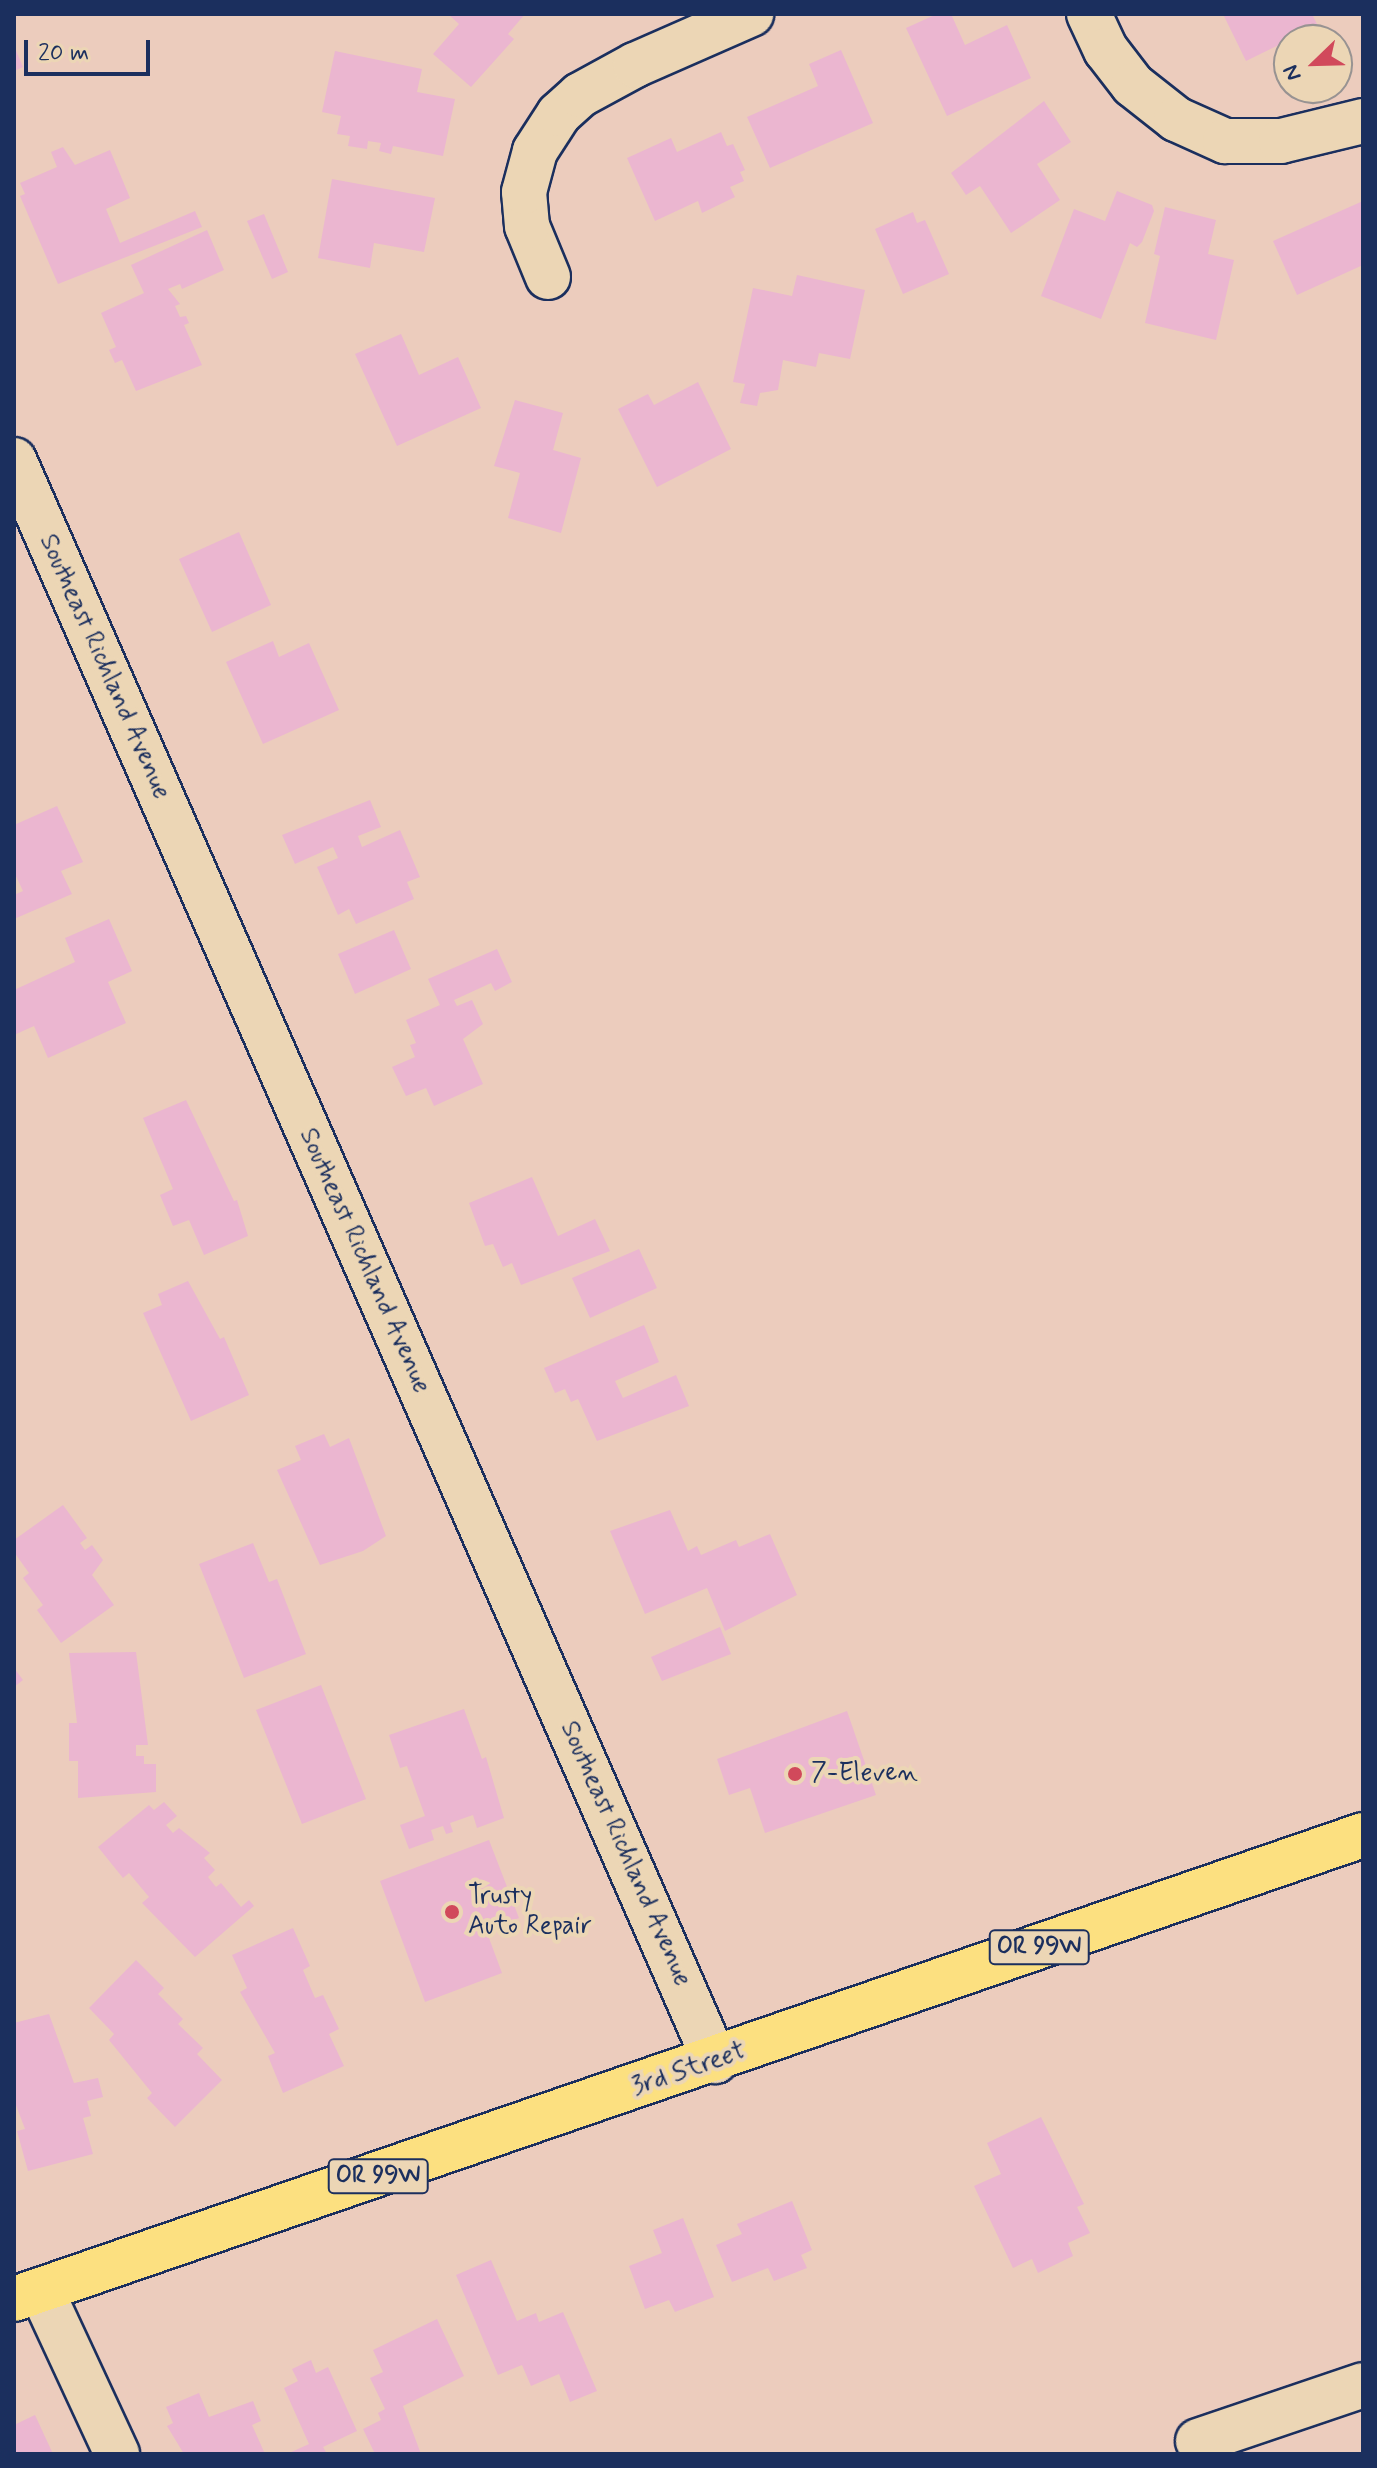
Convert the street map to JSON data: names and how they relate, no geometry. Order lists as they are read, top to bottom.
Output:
{
  "streets": {
    "highway": ["OR 99W", "3rd Street"],
    "street": ["Southeast Richland Avenue"]
  },
  "crossings": [
    ["Southeast Richland Avenue", "3rd Street"]
  ],
  "places": ["7-Eleven", "Trusty Auto Repair"],
  "scale_bar": "20 m",
  "north": "bottom left"
}
